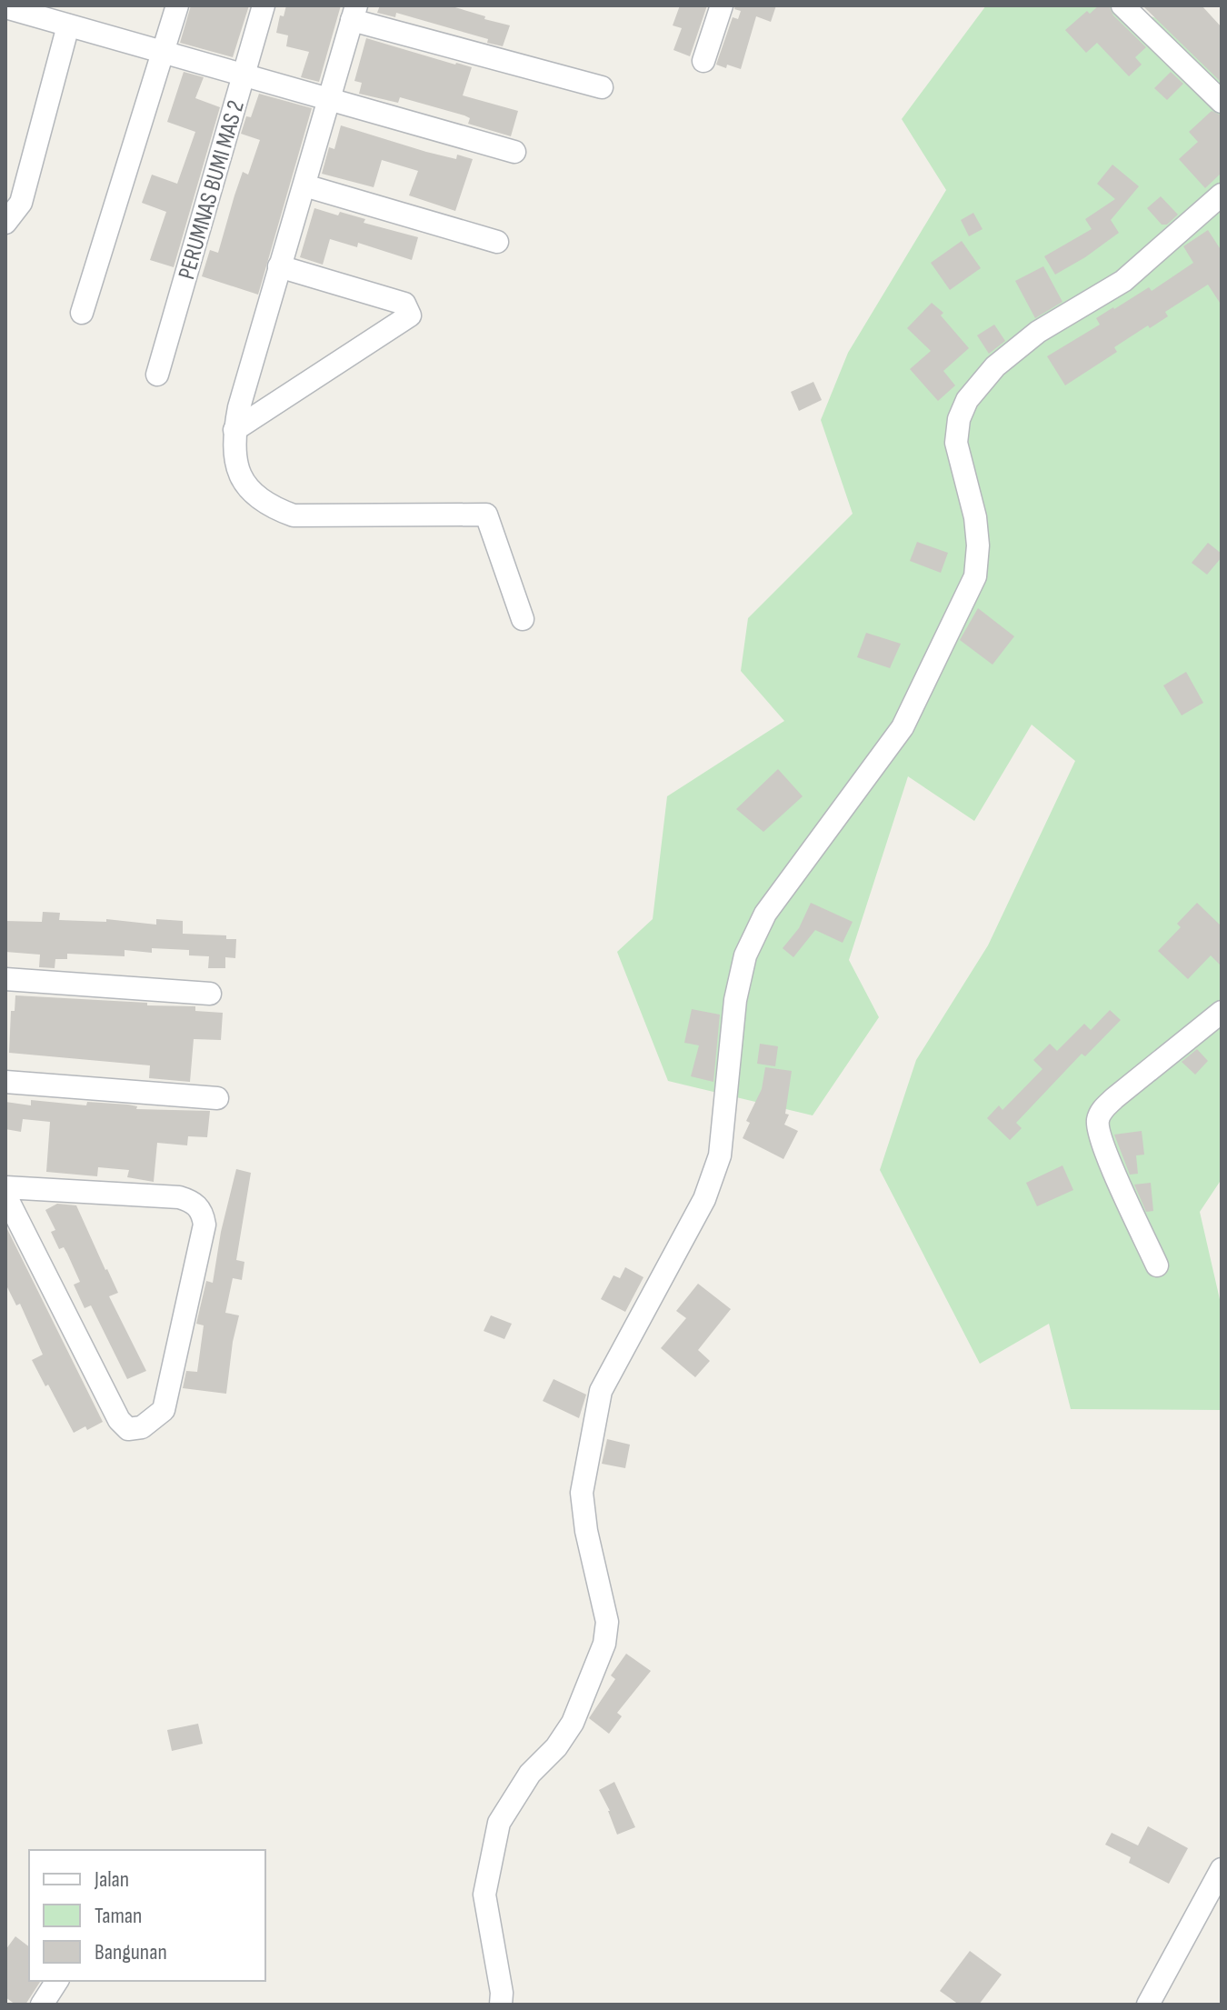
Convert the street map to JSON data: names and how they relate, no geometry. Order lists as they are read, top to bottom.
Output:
{
  "streets": {
    "street": ["PERUMNAS BUMI MAS 2"]
  },
  "legend": ["Jalan", "Taman", "Bangunan"]
}
